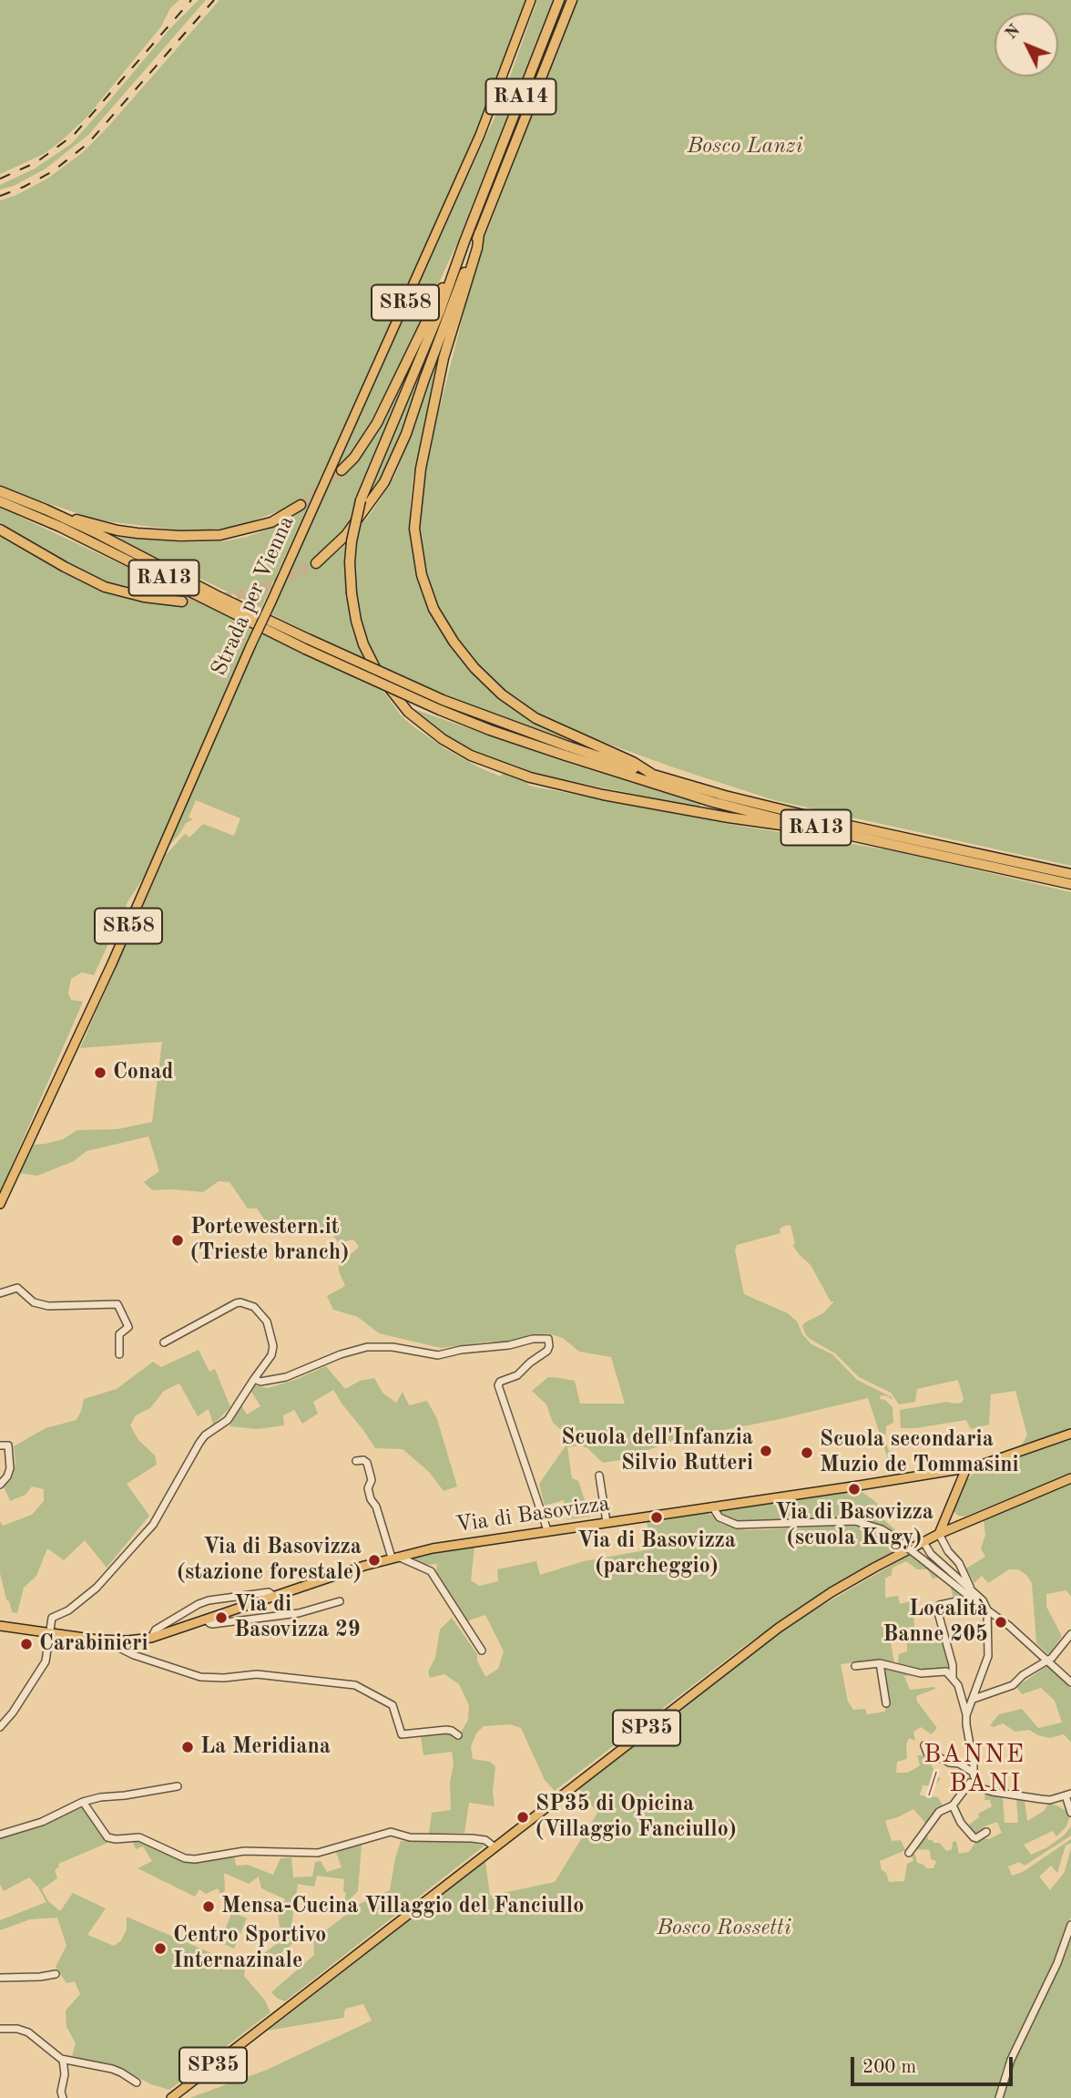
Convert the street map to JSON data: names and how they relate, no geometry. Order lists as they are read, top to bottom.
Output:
{
  "streets": {
    "highway": ["RA14", "RA13"],
    "main road": [
      "SR58",
      "Strada per Vienna",
      "Via di Basovizza",
      "SP35"
    ]
  },
  "districts": ["BANNE / BANI"],
  "parks": ["Bosco Lanzi", "Bosco Rossetti"],
  "places": [
    "Conad",
    "Portewestern.it (Trieste branch)",
    "Scuola dell'Infanzia Silvio Rutteri",
    "Scuola secondaria Muzio de Tommasini",
    "Via di Basovizza (scuola Kugy)",
    "Via di Basovizza (parcheggio)",
    "Via di Basovizza (stazione forestale)",
    "Via di Basovizza 29",
    "Località Banne 205",
    "Carabinieri",
    "La Meridiana",
    "SP35 di Opicina (Villaggio Fanciullo)",
    "Mensa-Cucina Villaggio del Fanciullo",
    "Centro Sportivo Internazinale"
  ],
  "scale_bar": "200 m",
  "north": "top left"
}
